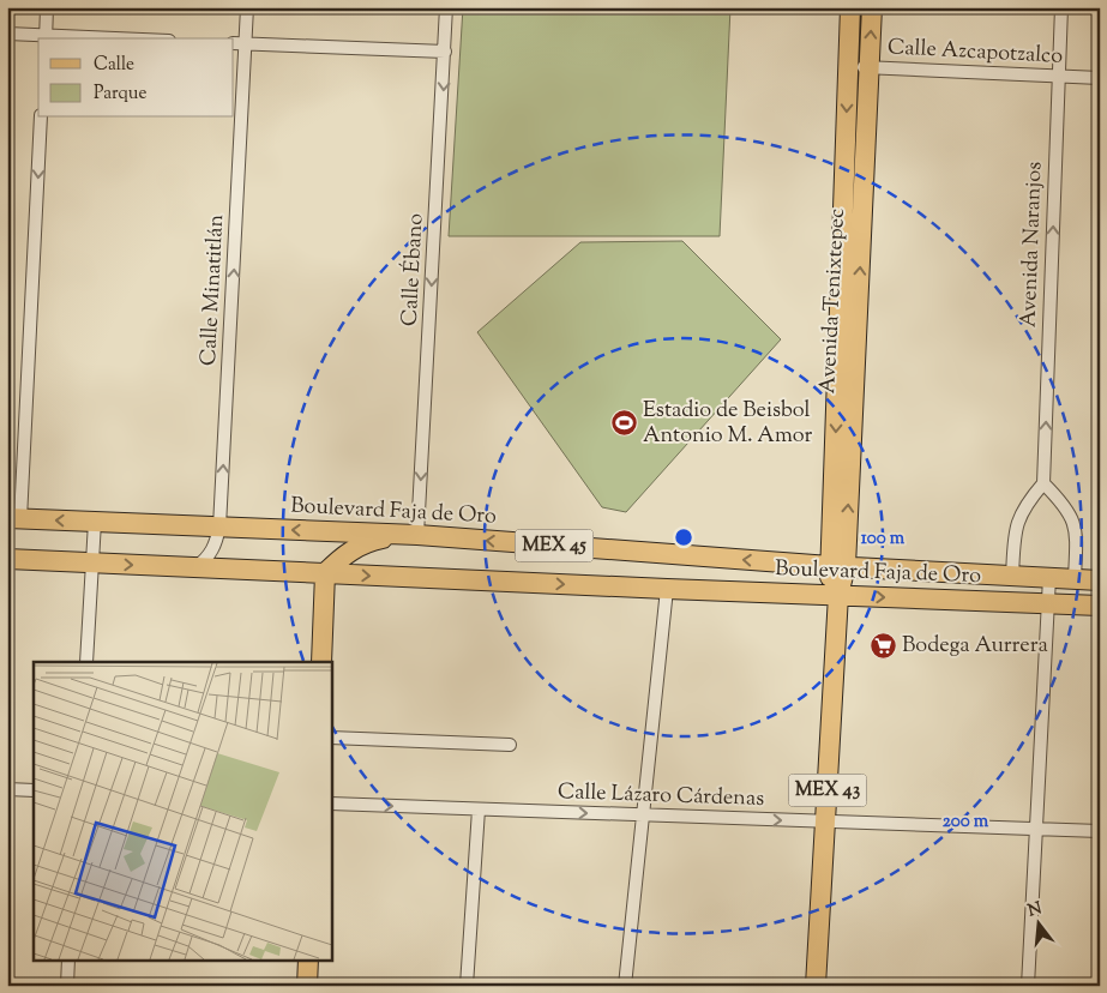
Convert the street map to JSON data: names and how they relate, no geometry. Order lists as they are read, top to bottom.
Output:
{
  "streets": {
    "main road": [
      "Avenida Tenixtepec",
      "Boulevard Faja de Oro",
      "MEX 45",
      "MEX 43"
    ],
    "street": [
      "Calle Azcapotzalco",
      "Avenida Naranjos",
      "Calle Ébano",
      "Calle Minatitlán",
      "Calle Lázaro Cárdenas"
    ]
  },
  "crossings": [
    ["Calle Azcapotzalco", "Avenida Naranjos"],
    ["Calle Azcapotzalco", "Avenida Tenixtepec"],
    ["Calle Ébano", "Boulevard Faja de Oro"],
    ["Calle Minatitlán", "Boulevard Faja de Oro"],
    ["Avenida Tenixtepec", "Boulevard Faja de Oro"],
    ["Avenida Tenixtepec", "MEX 43"],
    ["Boulevard Faja de Oro", "MEX 43"],
    ["MEX 43", "Calle Lázaro Cárdenas"]
  ],
  "one_way": ["Avenida Naranjos", "Calle Ébano", "Calle Minatitlán"],
  "places": {
    "sports": ["Estadio de Beisbol Antonio M. Amor"],
    "supermarket": ["Bodega Aurrera"]
  },
  "legend": ["Calle", "Parque"],
  "north": "top",
  "rings": ["100 m", "200 m"]
}
